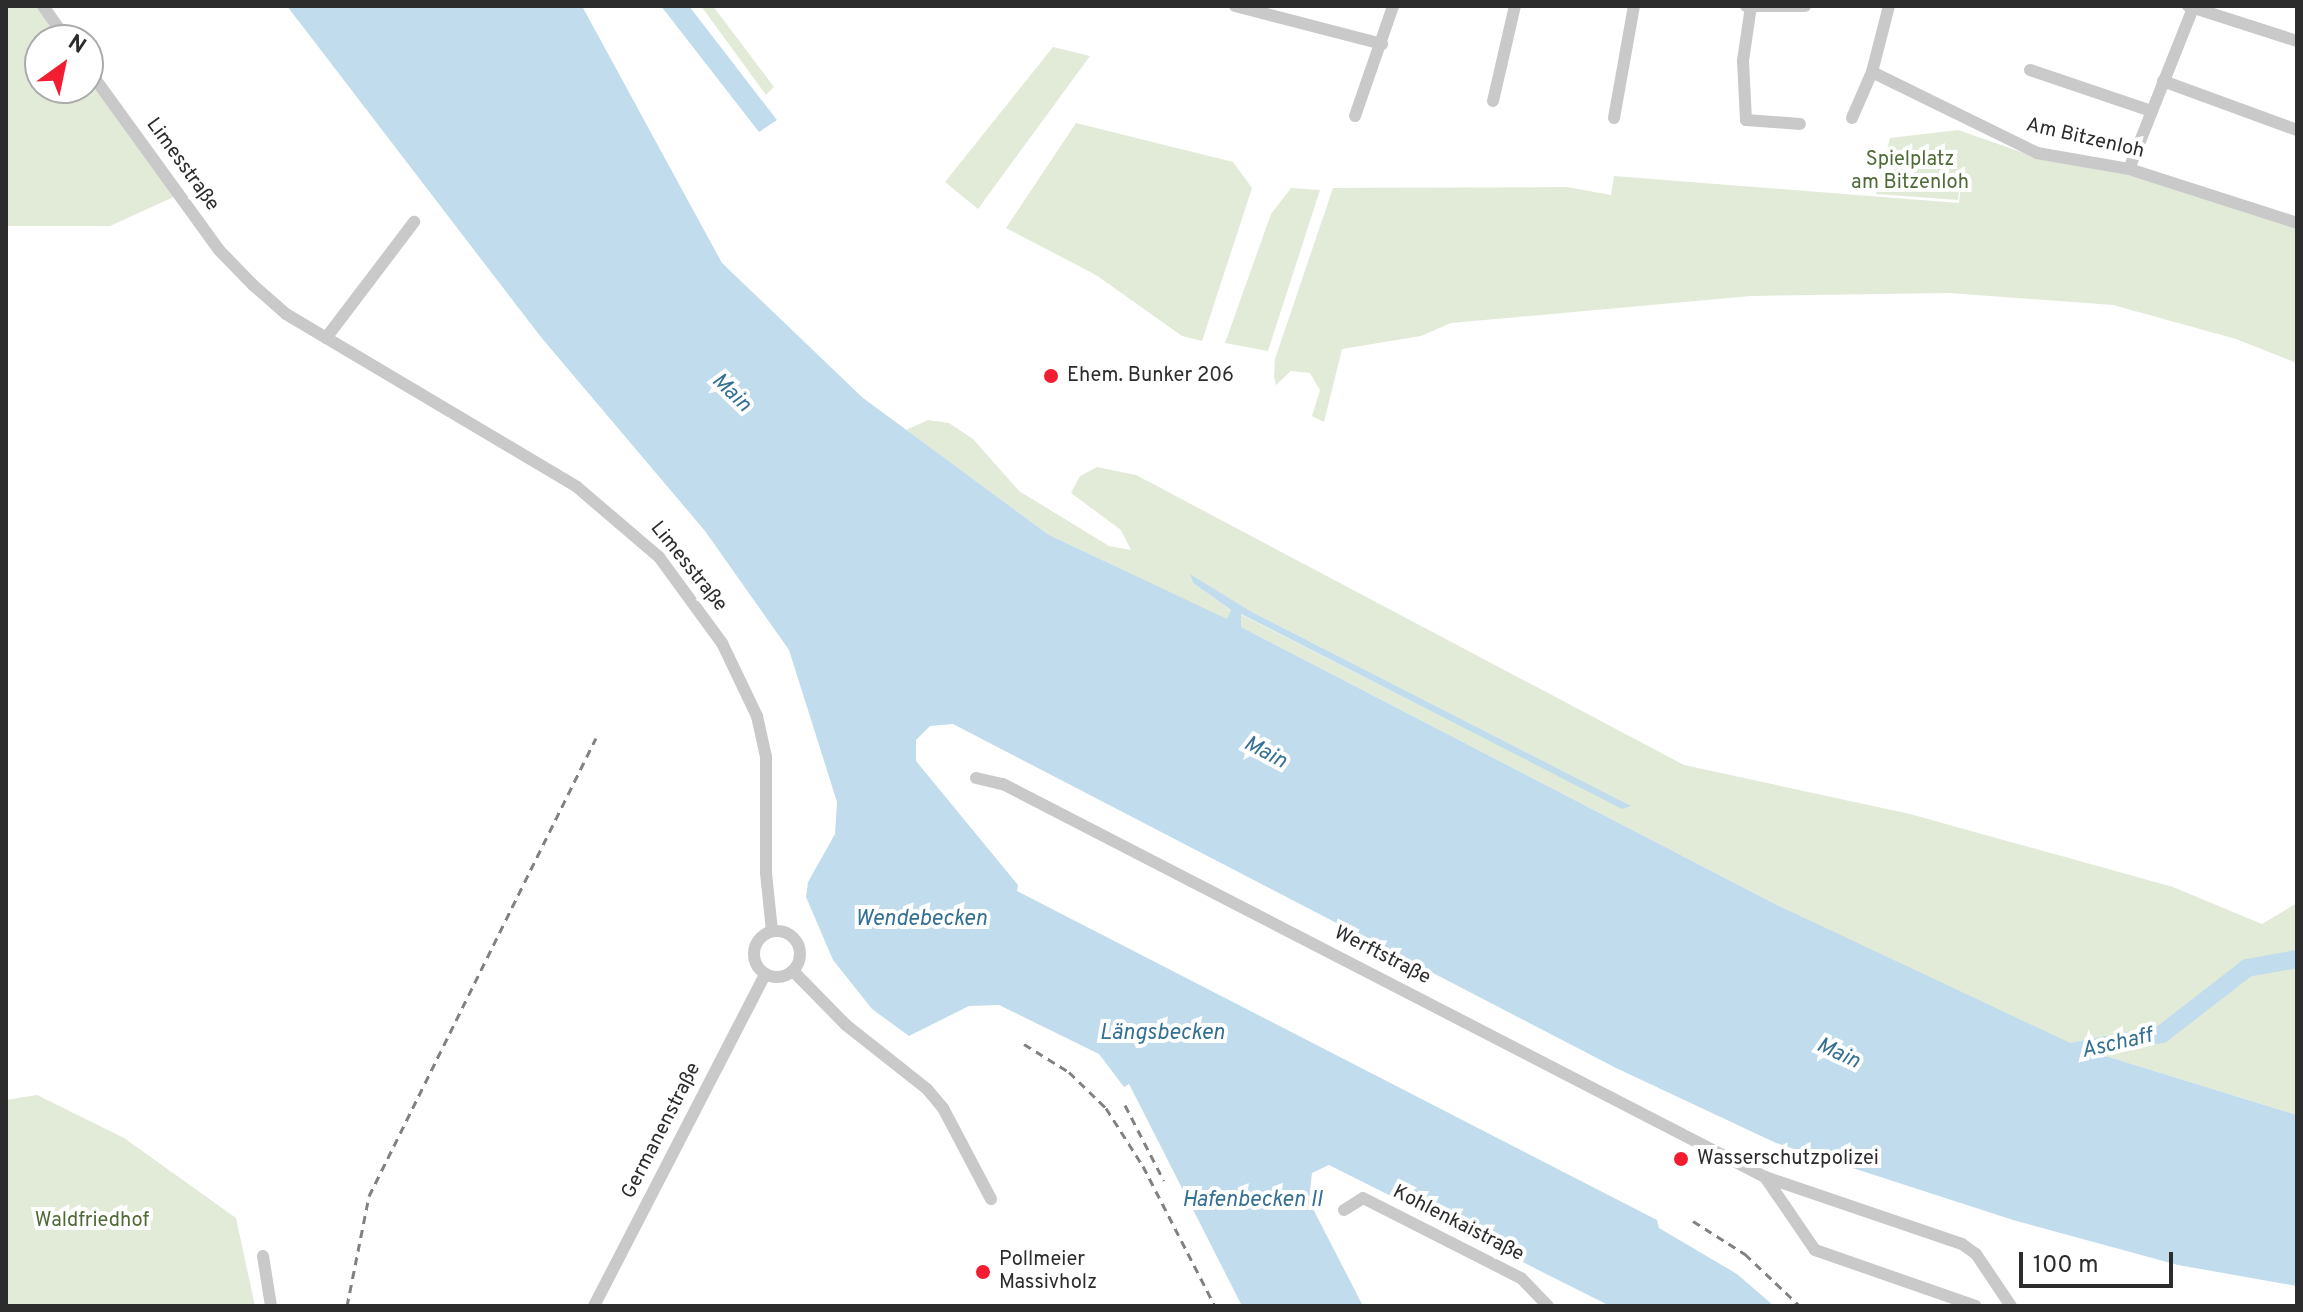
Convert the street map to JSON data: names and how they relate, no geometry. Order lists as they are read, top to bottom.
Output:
{
  "streets": {
    "street": [
      "Am Bitzenloh",
      "Limesstraße",
      "Werftstraße",
      "Germanenstraße",
      "Kohlenkaistraße"
    ]
  },
  "crossings": [
    ["Limesstraße", "Germanenstraße"]
  ],
  "water": [
    "Main",
    "Wendebecken",
    "Längsbecken",
    "Aschaff",
    "Hafenbecken II"
  ],
  "parks": ["Spielplatz am Bitzenloh", "Waldfriedhof"],
  "places": ["Ehem. Bunker 206", "Wasserschutzpolizei", "Pollmeier Massivholz"],
  "scale_bar": "100 m",
  "north": "top right"
}
